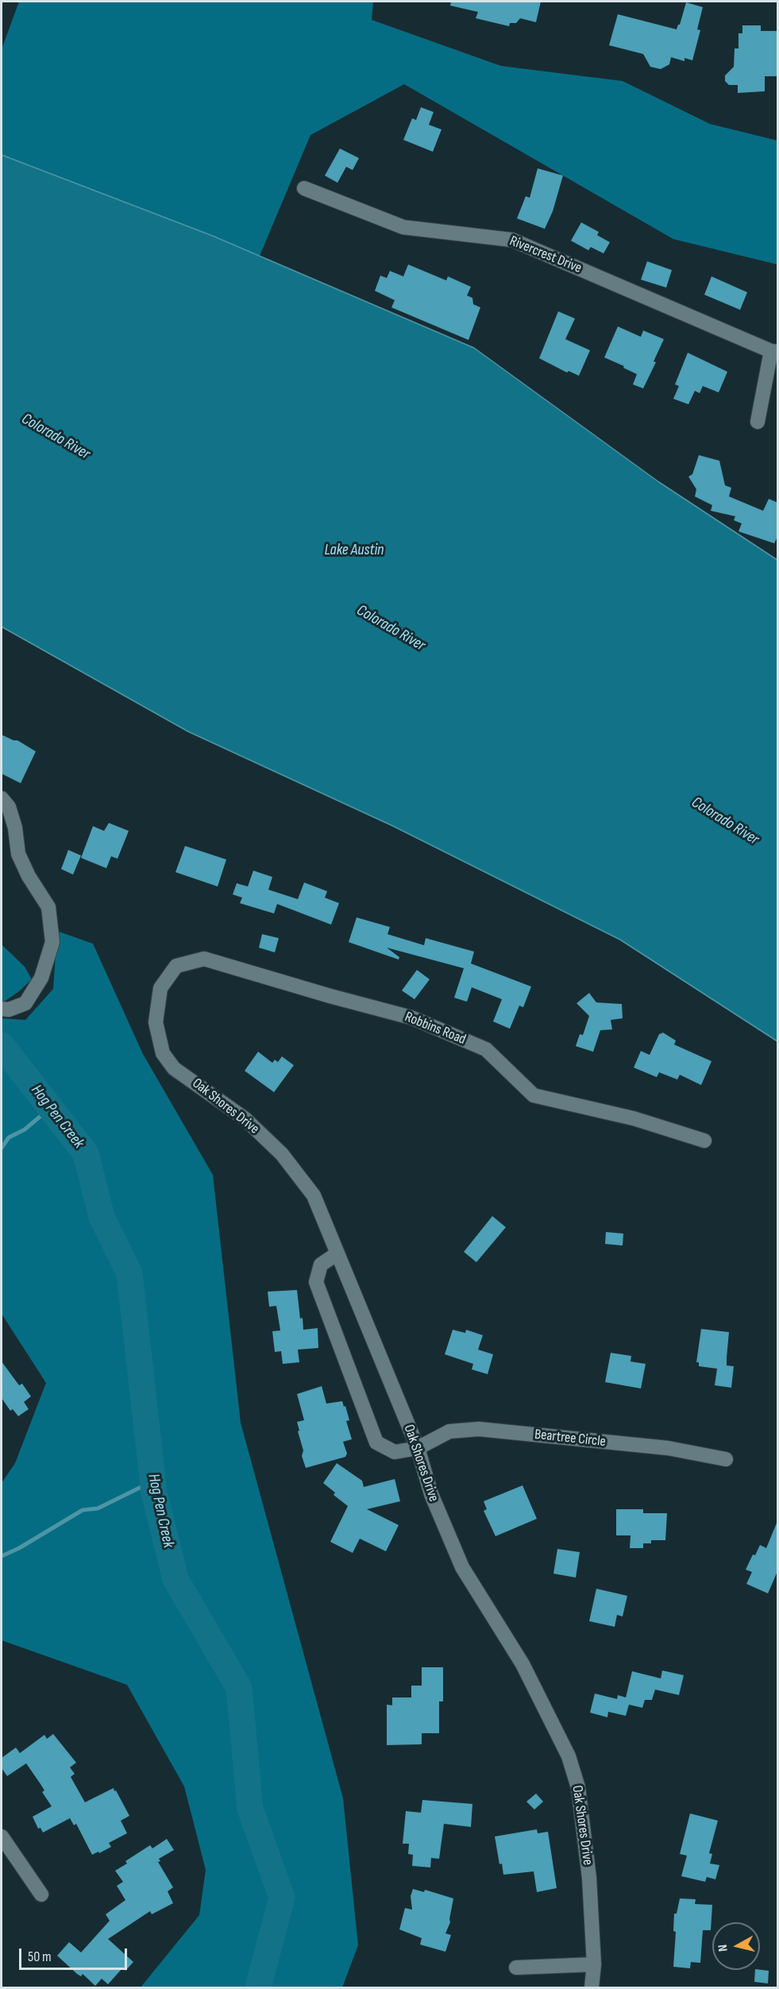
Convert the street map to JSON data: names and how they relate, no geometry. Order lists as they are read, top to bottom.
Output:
{
  "streets": {
    "street": [
      "Rivercrest Drive",
      "Robbins Road",
      "Oak Shores Drive",
      "Beartree Circle"
    ]
  },
  "crossings": [
    ["Robbins Road", "Oak Shores Drive"],
    ["Oak Shores Drive", "Beartree Circle"]
  ],
  "water": ["Colorado River", "Lake Austin", "Hog Pen Creek"],
  "scale_bar": "50 m",
  "north": "left"
}
